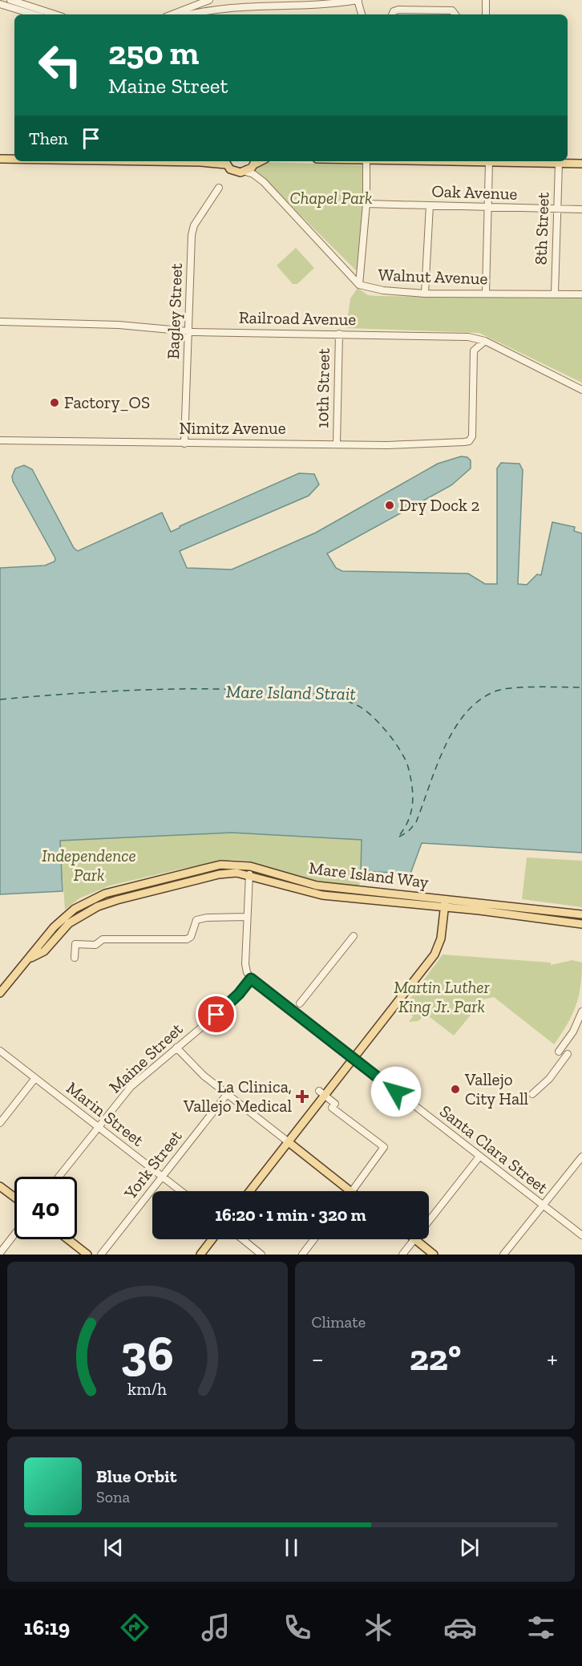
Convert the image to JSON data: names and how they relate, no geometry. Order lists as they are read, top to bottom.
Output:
{
  "streets": {
    "main road": ["Mare Island Way"],
    "street": [
      "Oak Avenue",
      "8th Street",
      "Walnut Avenue",
      "Bagley Street",
      "Railroad Avenue",
      "10th Street",
      "Nimitz Avenue",
      "Maine Street",
      "Marin Street",
      "Santa Clara Street",
      "York Street"
    ]
  },
  "crossings": [
    ["Oak Avenue", "8th Street"],
    ["8th Street", "Walnut Avenue"],
    ["Bagley Street", "Railroad Avenue"],
    ["Bagley Street", "Nimitz Avenue"],
    ["Railroad Avenue", "10th Street"],
    ["Railroad Avenue", "Nimitz Avenue"],
    ["10th Street", "Nimitz Avenue"],
    ["Maine Street", "Marin Street"],
    ["Maine Street", "Santa Clara Street"],
    ["Marin Street", "York Street"]
  ],
  "water": ["Mare Island Strait"],
  "parks": ["Chapel Park", "Independence Park", "Martin Luther King Jr. Park"],
  "places": {
    "other": ["Factory_OS", "Dry Dock 2", "Vallejo City Hall"],
    "health": ["La Clinica, Vallejo Medical"]
  },
  "page": {
    "turn": ["250 m", "Maine Street"],
    "then": "Then",
    "limit": "40",
    "trip": "16:20 · 1 min · 320 m",
    "tile": "Climate",
    "heat": ["−", "22°", "+"],
    "song": ["Blue Orbit", "Sona"],
    "tabs": "16:19",
    "gauge": ["36", "km/h"]
  }
}
